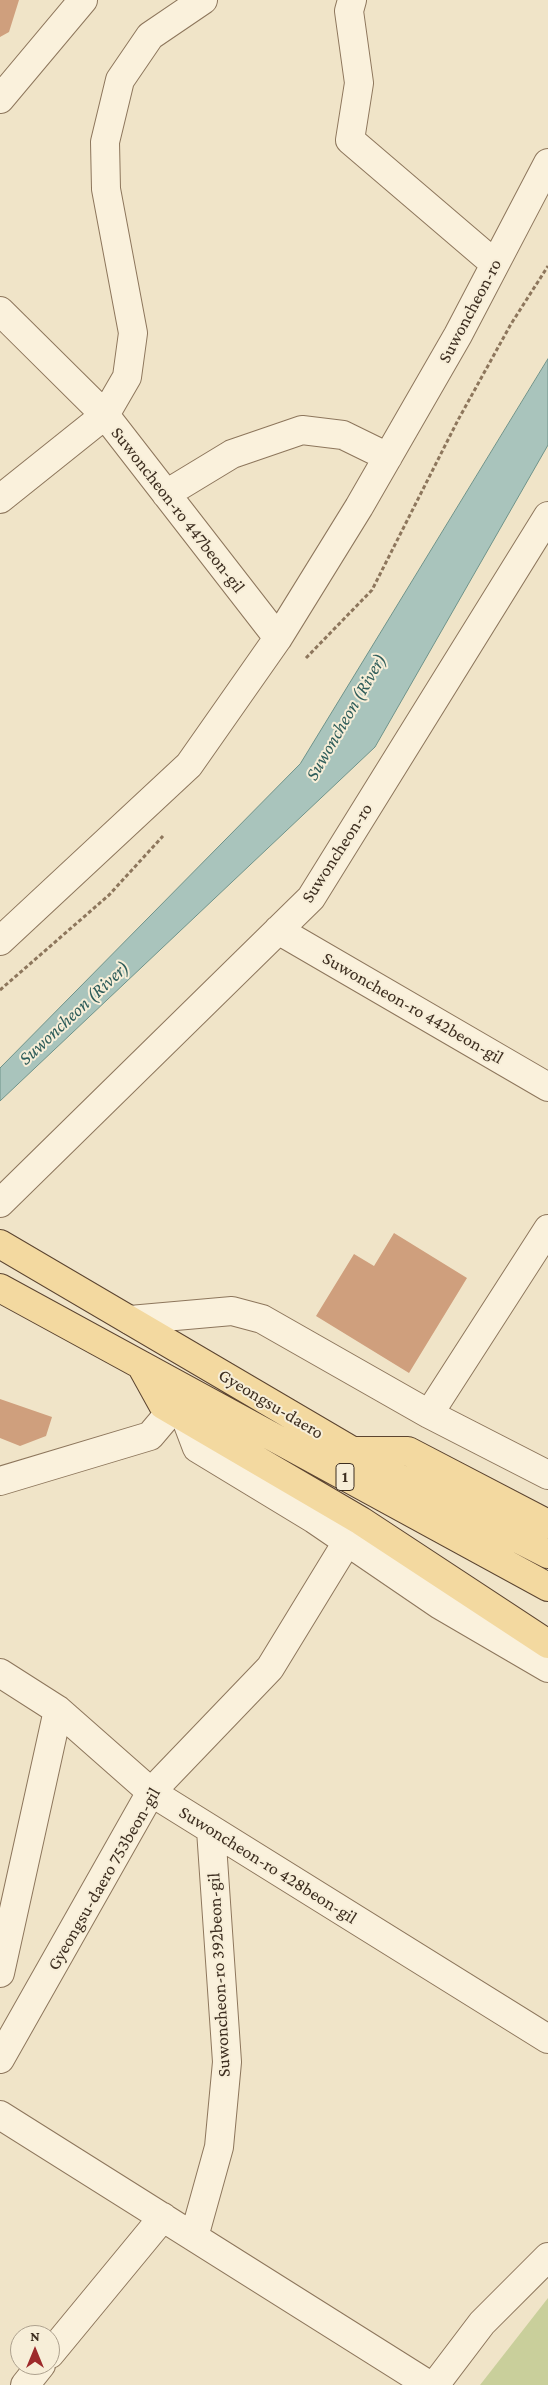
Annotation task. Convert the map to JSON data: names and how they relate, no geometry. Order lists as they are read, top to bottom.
{
  "streets": {
    "main road": ["Gyeongsu-daero", "1"],
    "street": [
      "Suwoncheon-ro",
      "Suwoncheon-ro 447beon-gil",
      "Suwoncheon-ro 442beon-gil",
      "Suwoncheon-ro 428beon-gil",
      "Gyeongsu-daero 753beon-gil",
      "Suwoncheon-ro 392beon-gil"
    ]
  },
  "crossings": [
    ["Suwoncheon-ro", "Suwoncheon-ro 447beon-gil"],
    ["Suwoncheon-ro", "Suwoncheon-ro 442beon-gil"],
    ["Suwoncheon-ro 428beon-gil", "Gyeongsu-daero 753beon-gil"],
    ["Suwoncheon-ro 428beon-gil", "Suwoncheon-ro 392beon-gil"]
  ],
  "water": ["Suwoncheon (River)"],
  "north": "top"
}
